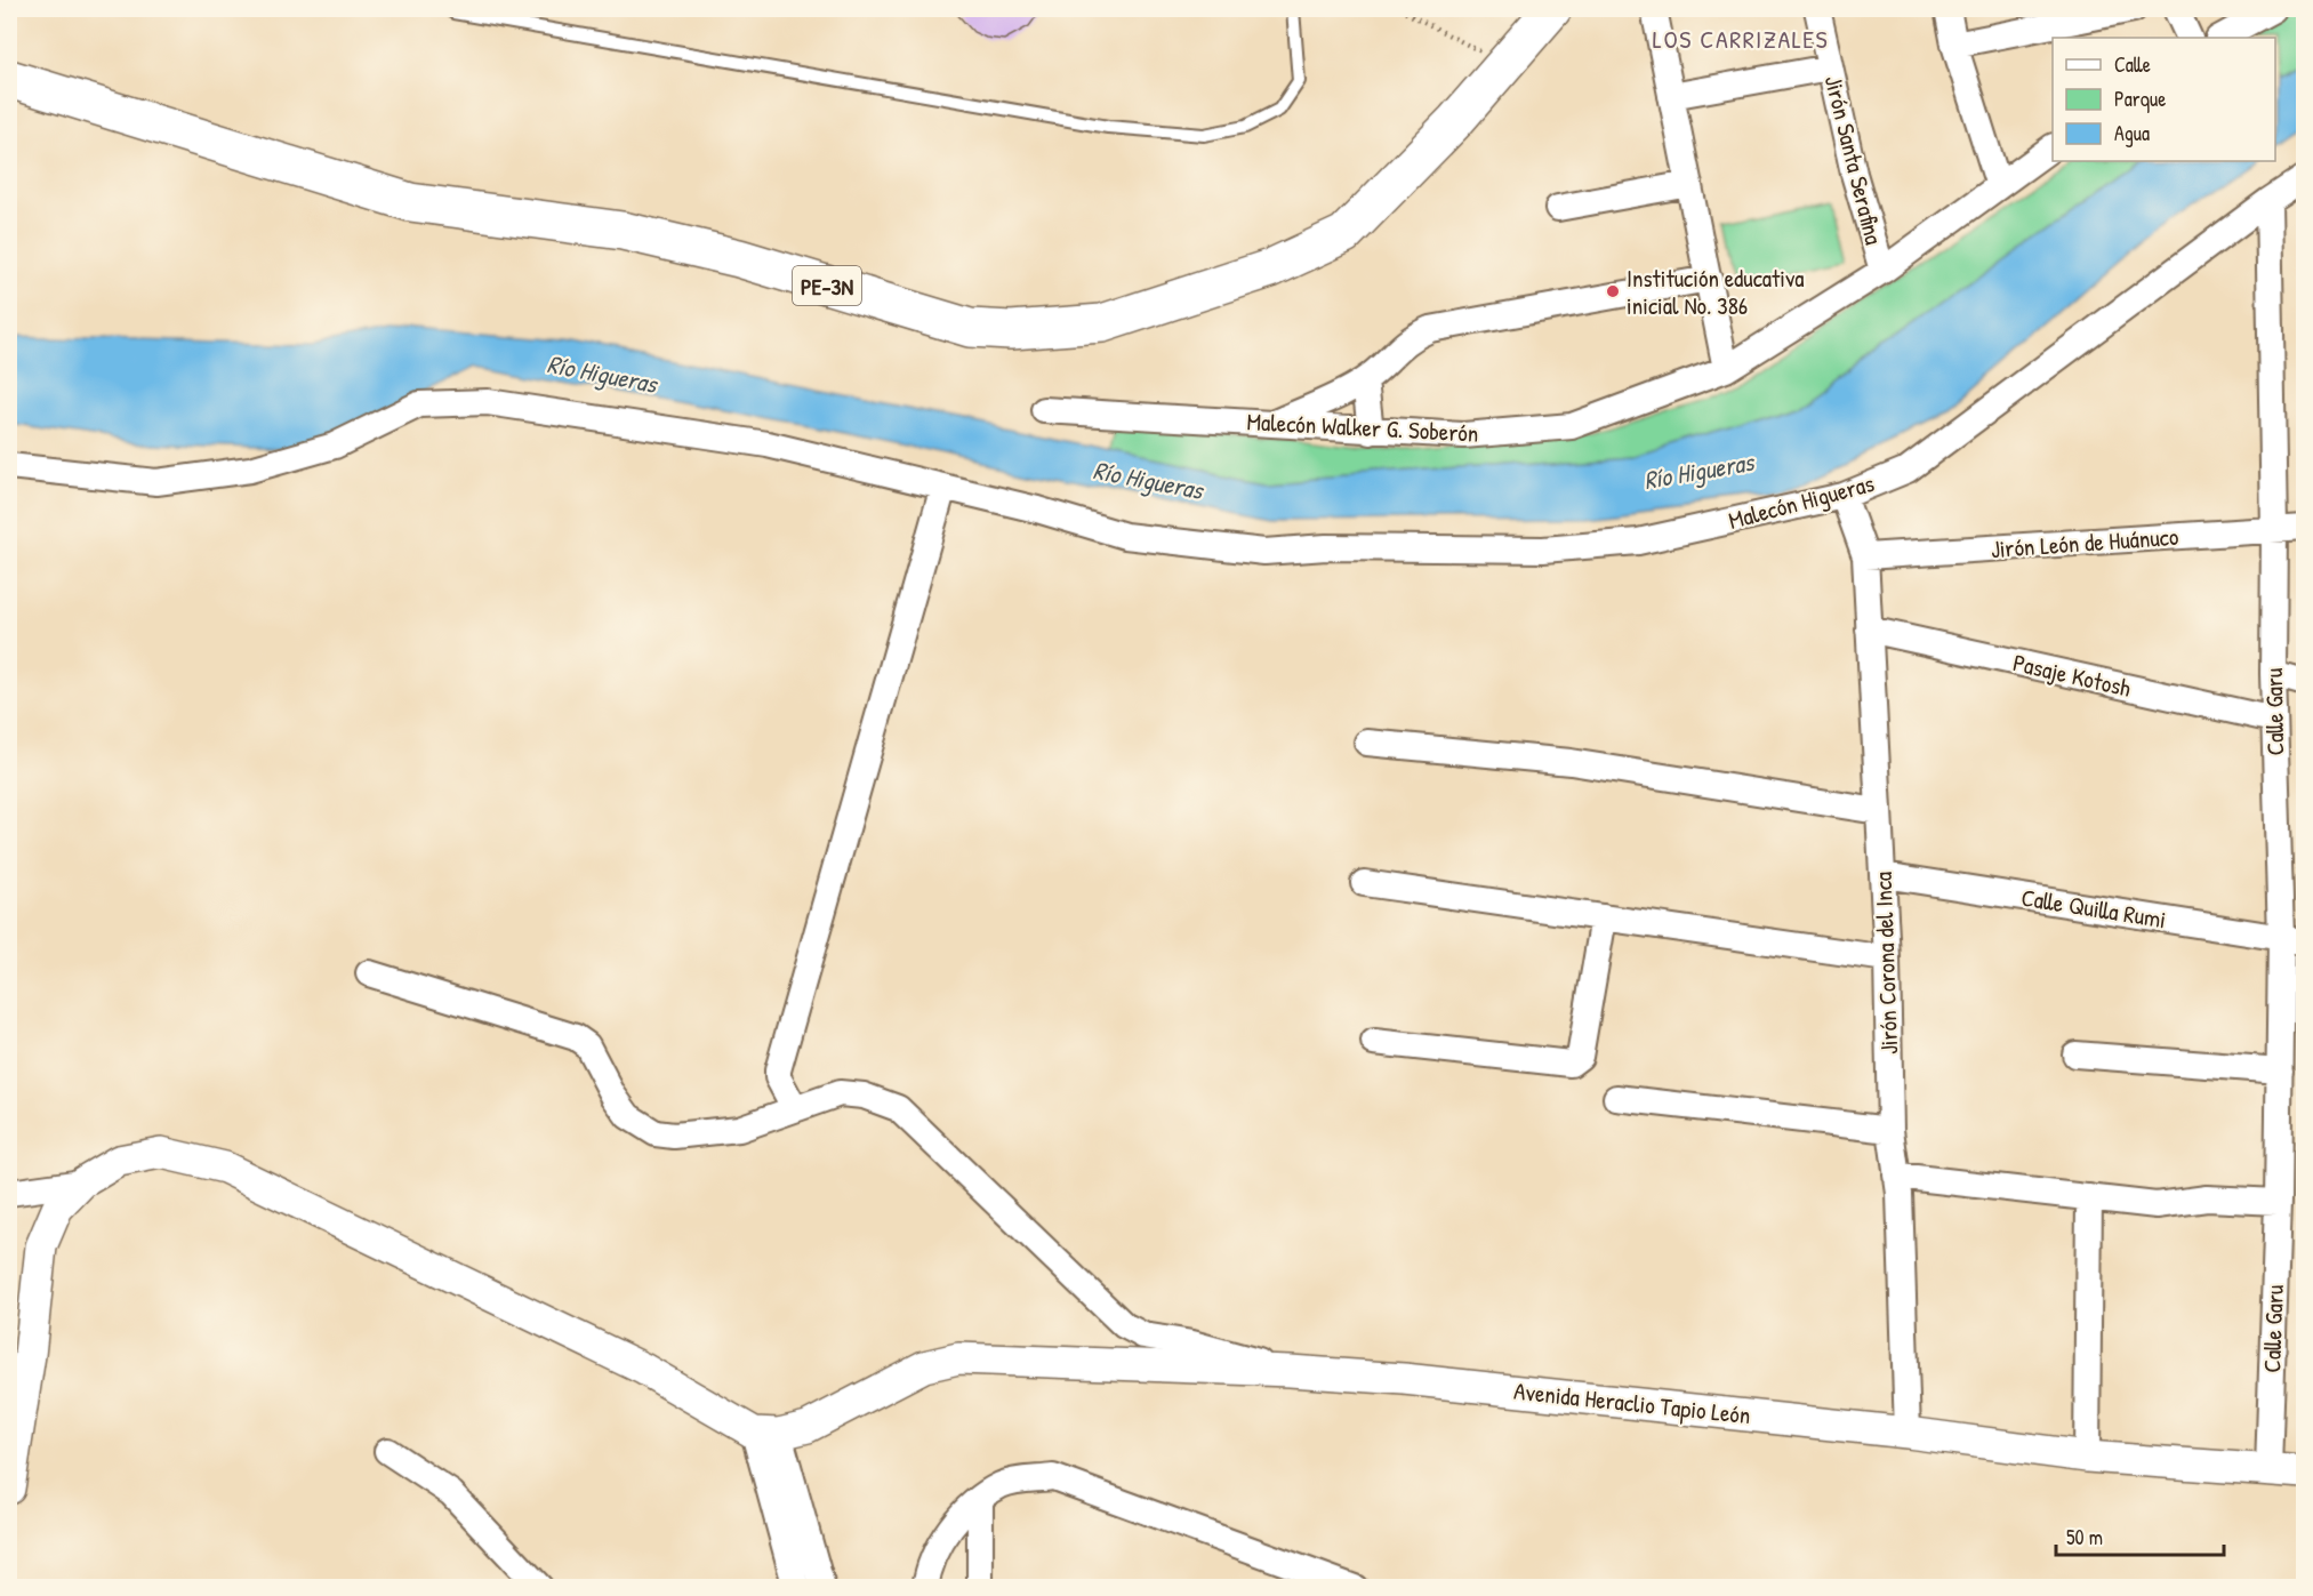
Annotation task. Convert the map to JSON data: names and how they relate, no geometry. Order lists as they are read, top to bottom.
{
  "streets": {
    "highway": ["PE-3N"],
    "street": [
      "Jirón Santa Serafina",
      "Malecón Walker G. Soberón",
      "Malecón Higueras",
      "Jirón León de Huánuco",
      "Pasaje Kotosh",
      "Calle Garu",
      "Calle Quilla Rumi",
      "Jirón Corona del Inca",
      "Avenida Heraclio Tapio León"
    ]
  },
  "crossings": [
    ["Jirón Santa Serafina", "Malecón Walker G. Soberón"],
    ["Malecón Higueras", "Calle Garu"],
    ["Malecón Higueras", "Jirón Corona del Inca"],
    ["Jirón León de Huánuco", "Calle Garu"],
    ["Jirón León de Huánuco", "Jirón Corona del Inca"],
    ["Pasaje Kotosh", "Calle Garu"],
    ["Pasaje Kotosh", "Jirón Corona del Inca"],
    ["Calle Garu", "Calle Quilla Rumi"],
    ["Calle Garu", "Avenida Heraclio Tapio León"],
    ["Calle Quilla Rumi", "Jirón Corona del Inca"],
    ["Jirón Corona del Inca", "Avenida Heraclio Tapio León"]
  ],
  "districts": ["LOS CARRIZALES"],
  "water": ["Río Higueras"],
  "places": ["Institución educativa inicial No. 386"],
  "legend": ["Calle", "Parque", "Agua"],
  "scale_bar": "50 m"
}
